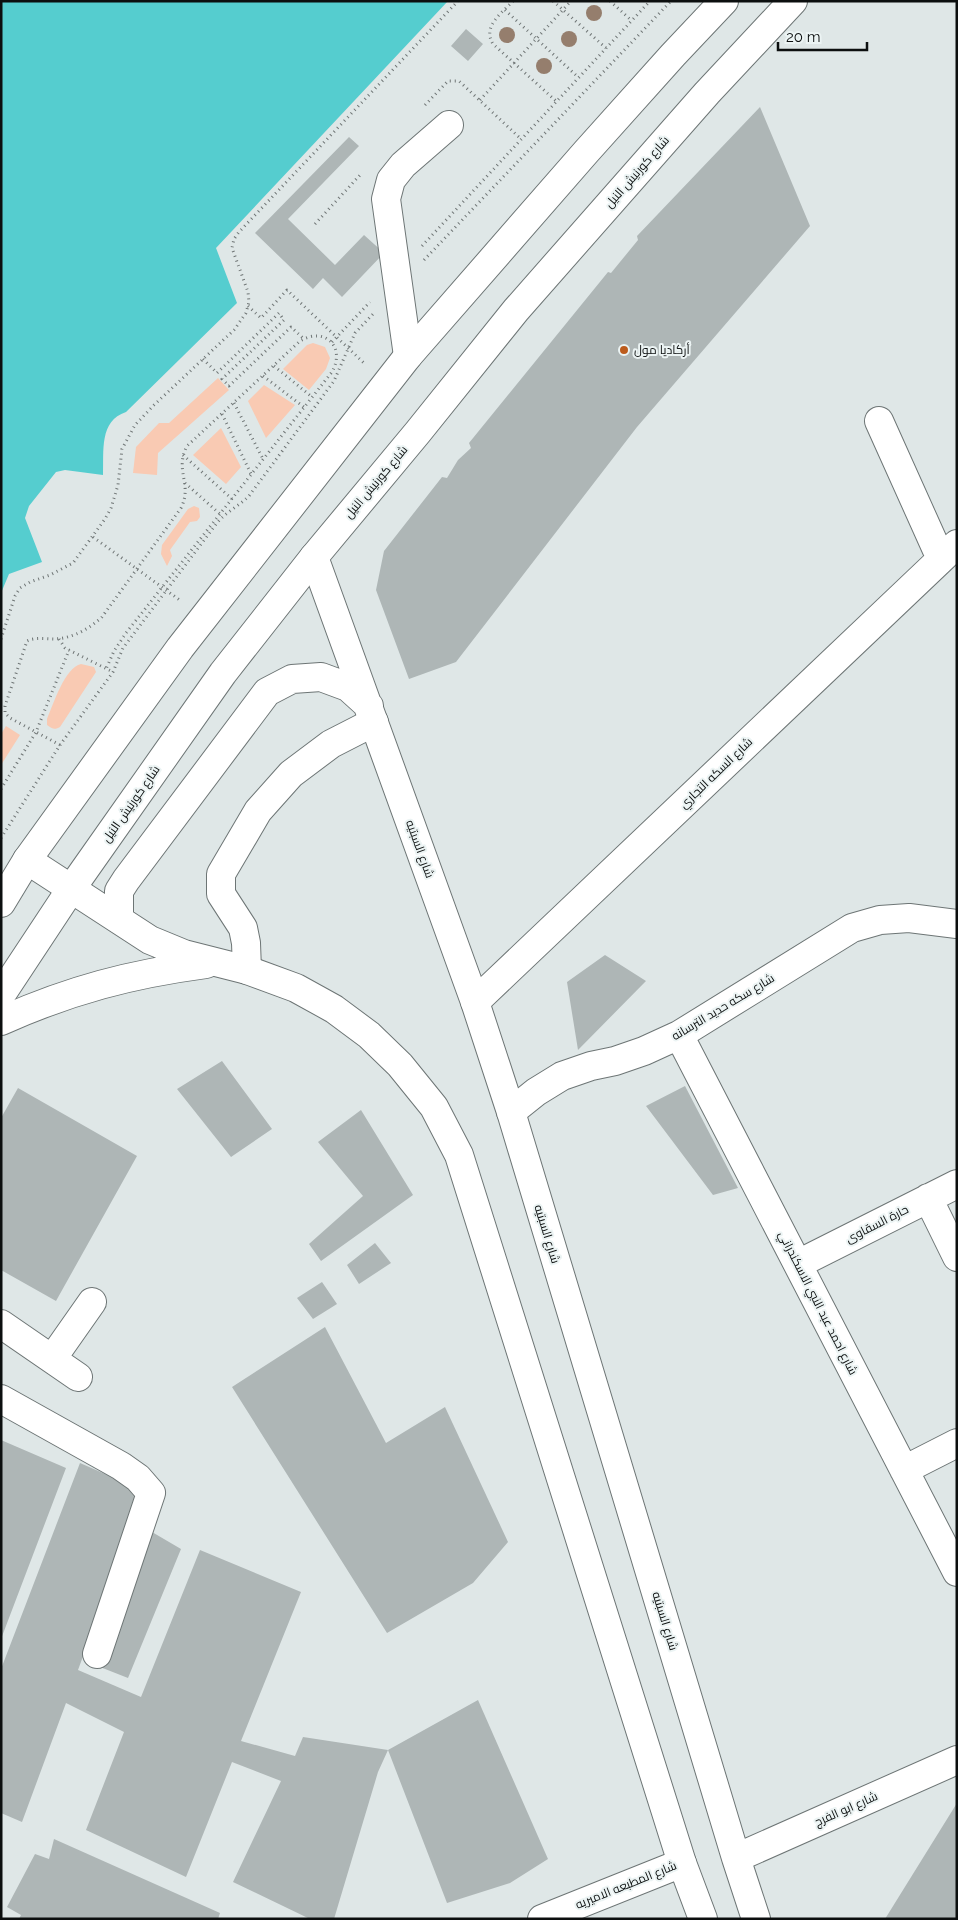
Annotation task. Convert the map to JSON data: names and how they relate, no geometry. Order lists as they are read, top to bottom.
{
  "streets": {
    "main road": [
      "شارع كورنيش النيل",
      "شارع السكه التجاري",
      "شارع السبتيه",
      "شارع سكه حديد الترسانه",
      "حارة السقاوى",
      "شارع احمد عبد النبي الاسكندراني",
      "شارع ابو الفرج",
      "شارع المطبعه الاميريه"
    ]
  },
  "crossings": [
    ["شارع كورنيش النيل", "شارع السبتيه"],
    ["شارع السكه التجاري", "شارع السبتيه"],
    ["شارع السبتيه", "شارع سكه حديد الترسانه"],
    ["شارع السبتيه", "شارع ابو الفرج"],
    ["شارع سكه حديد الترسانه", "شارع احمد عبد النبي الاسكندراني"],
    ["حارة السقاوى", "شارع احمد عبد النبي الاسكندراني"]
  ],
  "places": ["أركاديا مول"],
  "scale_bar": "20 m"
}
